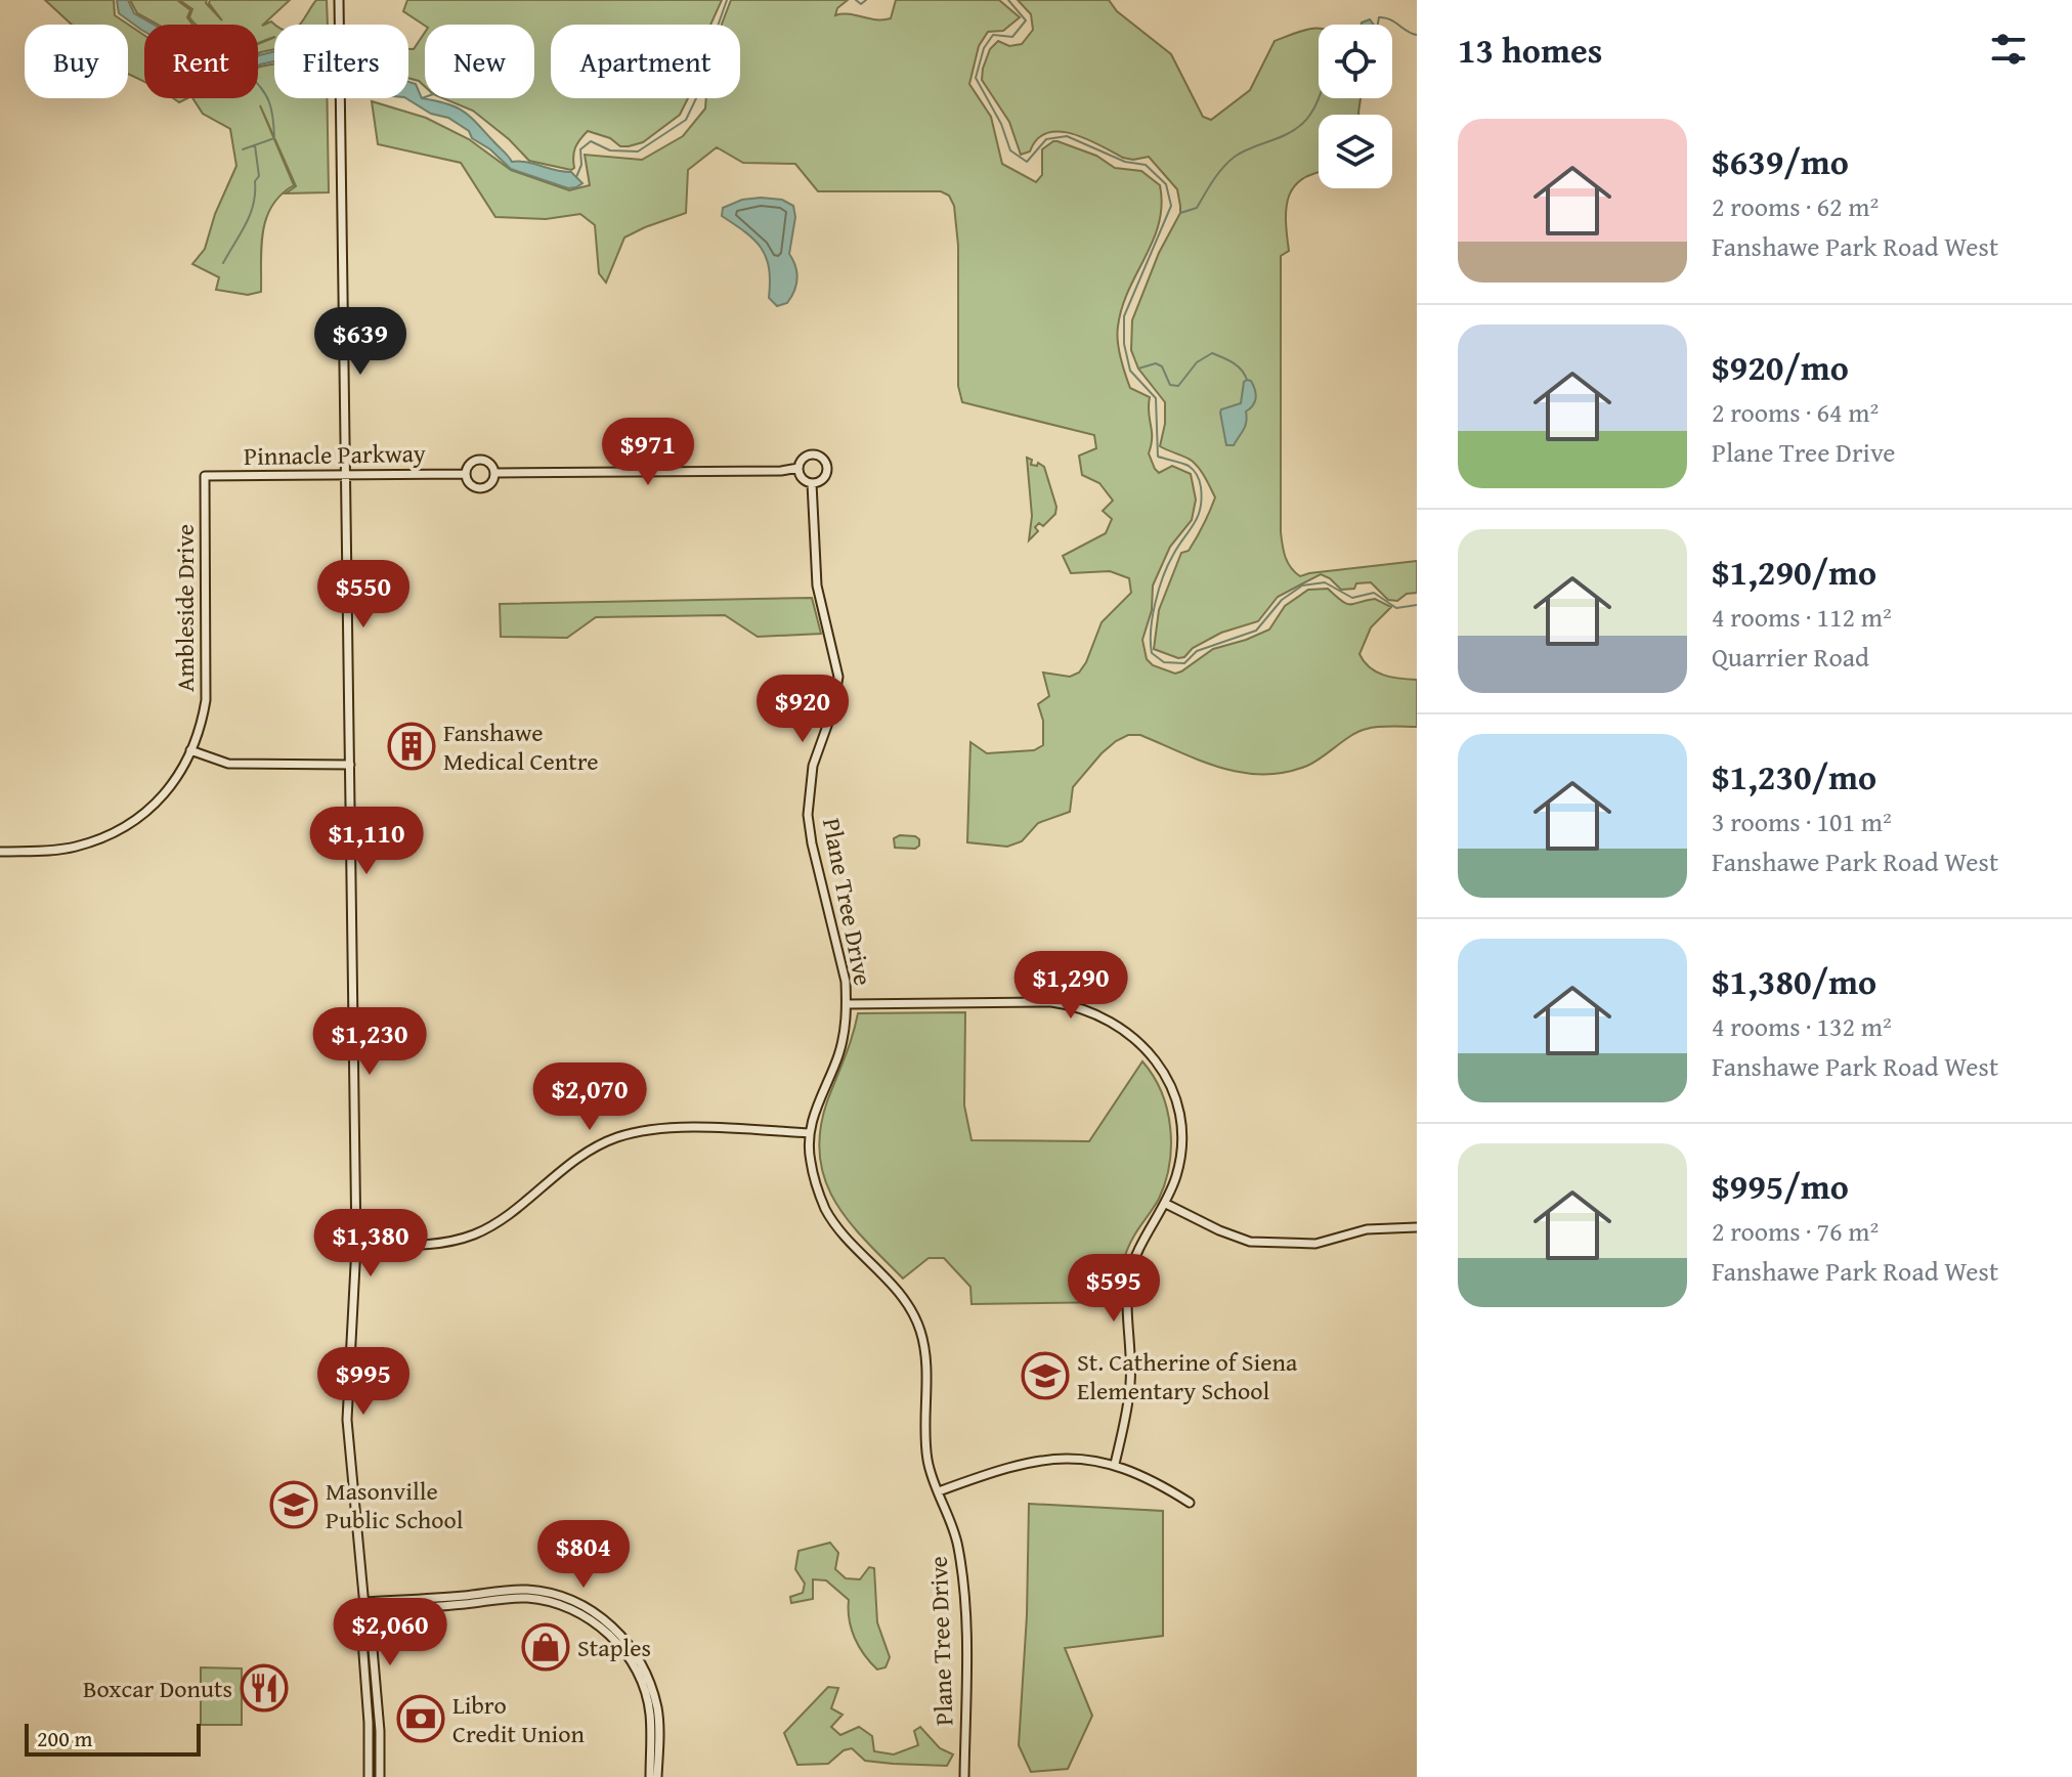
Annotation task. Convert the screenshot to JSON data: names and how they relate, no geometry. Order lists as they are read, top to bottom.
{
  "streets": {
    "street": ["Pinnacle Parkway", "Ambleside Drive", "Plane Tree Drive"]
  },
  "crossings": [
    ["Pinnacle Parkway", "Ambleside Drive"]
  ],
  "places": {
    "building": ["Fanshawe Medical Centre"],
    "school or university": ["St. Catherine of Siena Elementary School", "Masonville Public School"],
    "shop": ["Staples"],
    "restaurant": ["Boxcar Donuts"],
    "bank": ["Libro Credit Union"]
  },
  "scale_bar": "200 m",
  "page": {
    "heading": "13 homes",
    "chip": [
      "Buy",
      "Rent",
      "Filters",
      "New",
      "Apartment"
    ],
    "list": [
      {
        "name": "$639/mo",
        "note": "2 rooms · 62 m² · Fanshawe Park Road West"
      },
      {
        "name": "$920/mo",
        "note": "2 rooms · 64 m² · Plane Tree Drive"
      },
      {
        "name": "$1,290/mo",
        "note": "4 rooms · 112 m² · Quarrier Road"
      },
      {
        "name": "$1,230/mo",
        "note": "3 rooms · 101 m² · Fanshawe Park Road West"
      },
      {
        "name": "$1,380/mo",
        "note": "4 rooms · 132 m² · Fanshawe Park Road West"
      },
      {
        "name": "$995/mo",
        "note": "2 rooms · 76 m² · Fanshawe Park Road West"
      }
    ],
    "price": [
      "$639",
      "$971",
      "$550",
      "$920",
      "$1,110",
      "$1,290",
      "$1,230",
      "$2,070",
      "$1,380",
      "$595",
      "$995",
      "$804",
      "$2,060"
    ],
    "scale": "200 m"
  }
}
